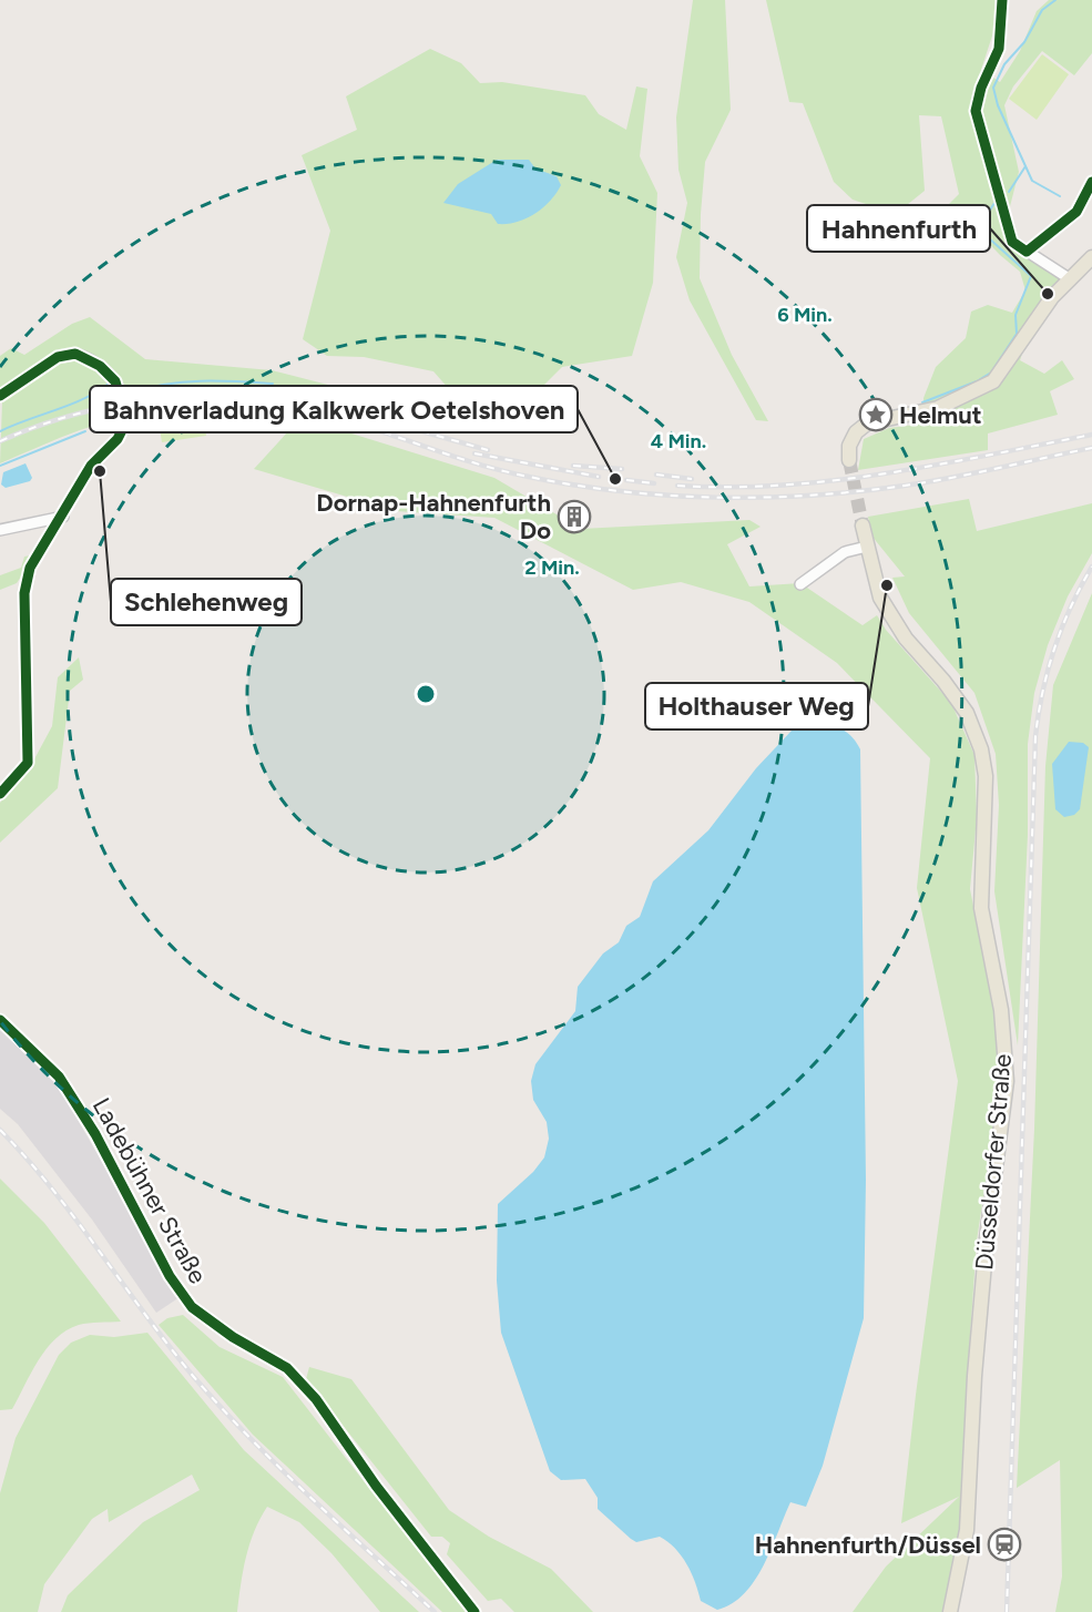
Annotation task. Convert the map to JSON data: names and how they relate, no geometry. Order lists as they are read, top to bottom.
{
  "streets": {
    "main road": ["Düsseldorfer Straße"],
    "street": ["Ladebühner Straße"]
  },
  "places": {
    "other": [
      "Hahnenfurth",
      "Schlehenweg",
      "Bahnverladung Kalkwerk Oetelshoven",
      "Holthauser Weg"
    ],
    "place": ["Helmut"],
    "building": ["Dornap-Hahnenfurth Do"],
    "station": ["Hahnenfurth/Düssel"]
  },
  "rings": ["6 Min.", "4 Min.", "2 Min."]
}
